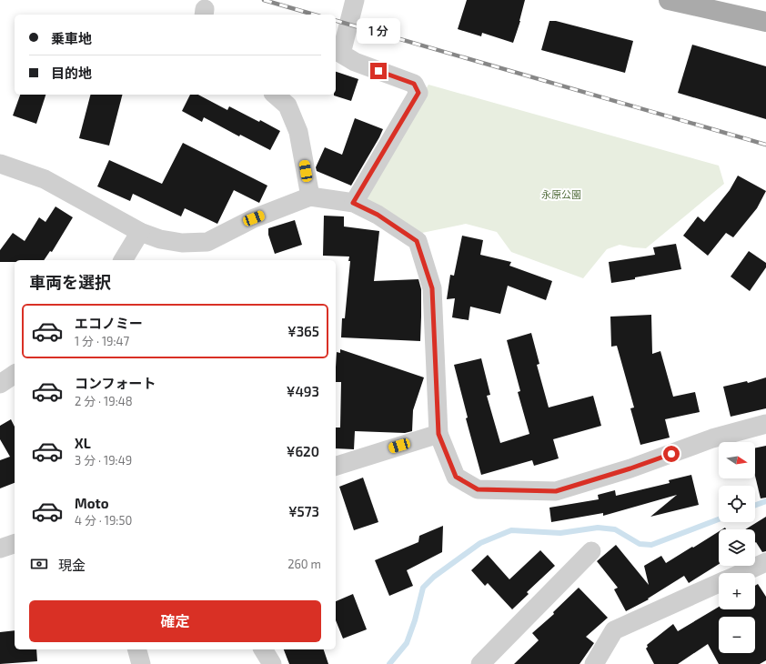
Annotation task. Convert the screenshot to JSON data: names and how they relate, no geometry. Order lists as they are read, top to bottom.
{
  "parks": ["永原公園"],
  "north": "right",
  "page": {
    "banner": ["乗車地", "目的地"],
    "bubble": "1 分",
    "heading": "車両を選択",
    "list": [
      {
        "name": "エコノミー",
        "note": "1 分 · 19:47",
        "value": "¥365"
      },
      {
        "name": "コンフォート",
        "note": "2 分 · 19:48",
        "value": "¥493"
      },
      {
        "name": "XL",
        "note": "3 分 · 19:49",
        "value": "¥620"
      },
      {
        "name": "Moto",
        "note": "4 分 · 19:50",
        "value": "¥573"
      }
    ],
    "map_buttons": ["+", "−"],
    "pay": ["現金", "260 m"],
    "buttons": "確定"
  }
}
